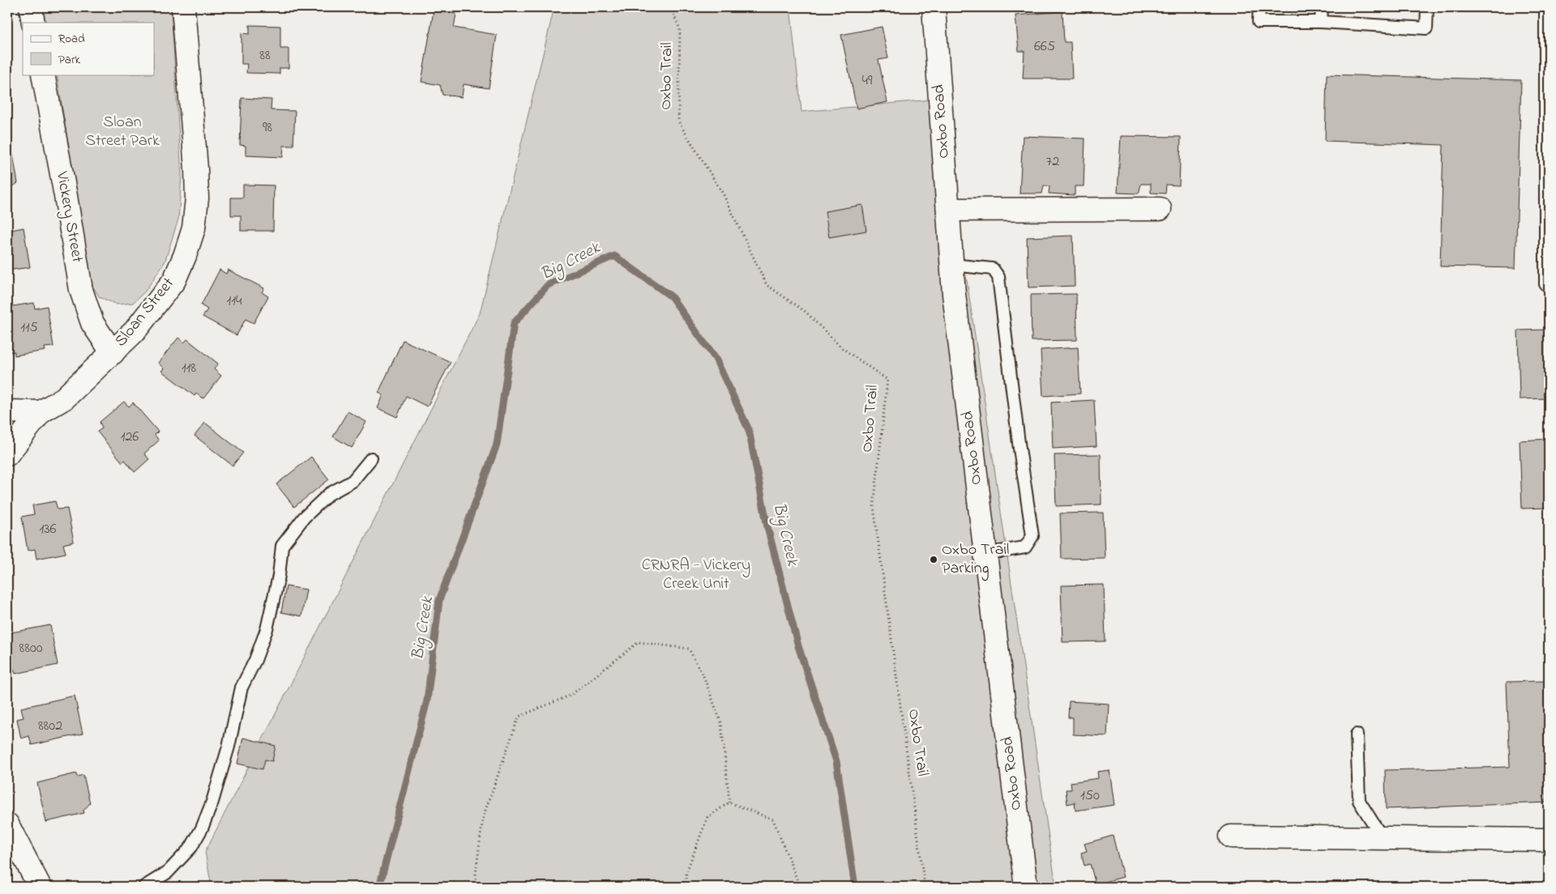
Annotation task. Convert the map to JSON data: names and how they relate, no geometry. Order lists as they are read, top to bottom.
{
  "streets": {
    "street": ["Oxbo Road", "Vickery Street", "Sloan Street"],
    "path": ["Oxbo Trail"]
  },
  "crossings": [
    ["Vickery Street", "Sloan Street"]
  ],
  "water": ["Big Creek"],
  "parks": ["Sloan Street Park", "CRNRA - Vickery Creek Unit"],
  "places": ["Oxbo Trail Parking"],
  "house_numbers": [
    "665",
    "88",
    "49",
    "98",
    "72",
    "114",
    "115",
    "118",
    "126",
    "136",
    "8800",
    "8802",
    "150"
  ],
  "legend": ["Road", "Park"]
}
